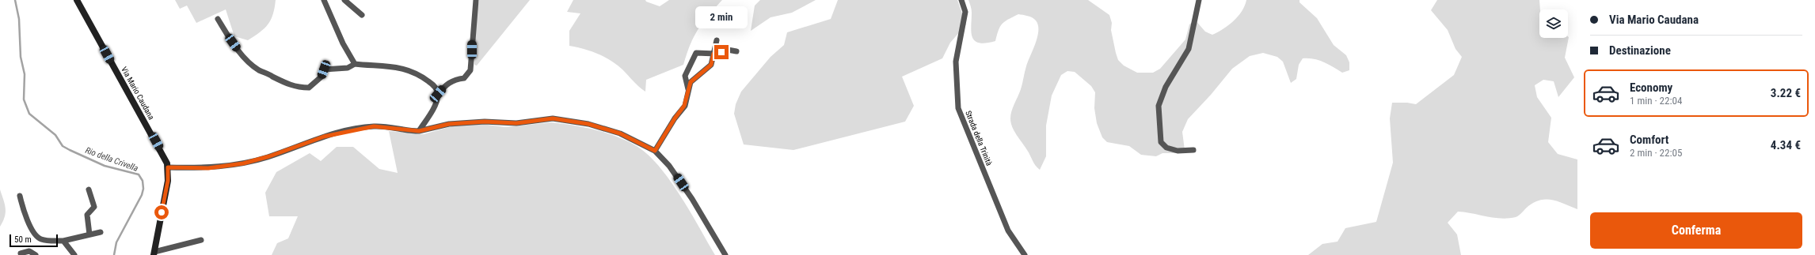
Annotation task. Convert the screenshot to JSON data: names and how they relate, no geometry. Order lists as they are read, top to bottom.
{
  "streets": {
    "main road": ["Via Mario Caudana"],
    "street": ["Strada della Trinità"]
  },
  "water": ["Rio della Crivella"],
  "scale_bar": "50 m",
  "page": {
    "banner": ["Via Mario Caudana", "Destinazione"],
    "bubble": "2 min",
    "list": [
      {
        "name": "Economy",
        "note": "1 min · 22:04",
        "value": "3.22 €"
      },
      {
        "name": "Comfort",
        "note": "2 min · 22:05",
        "value": "4.34 €"
      }
    ],
    "buttons": "Conferma",
    "scale": "50 m"
  }
}
